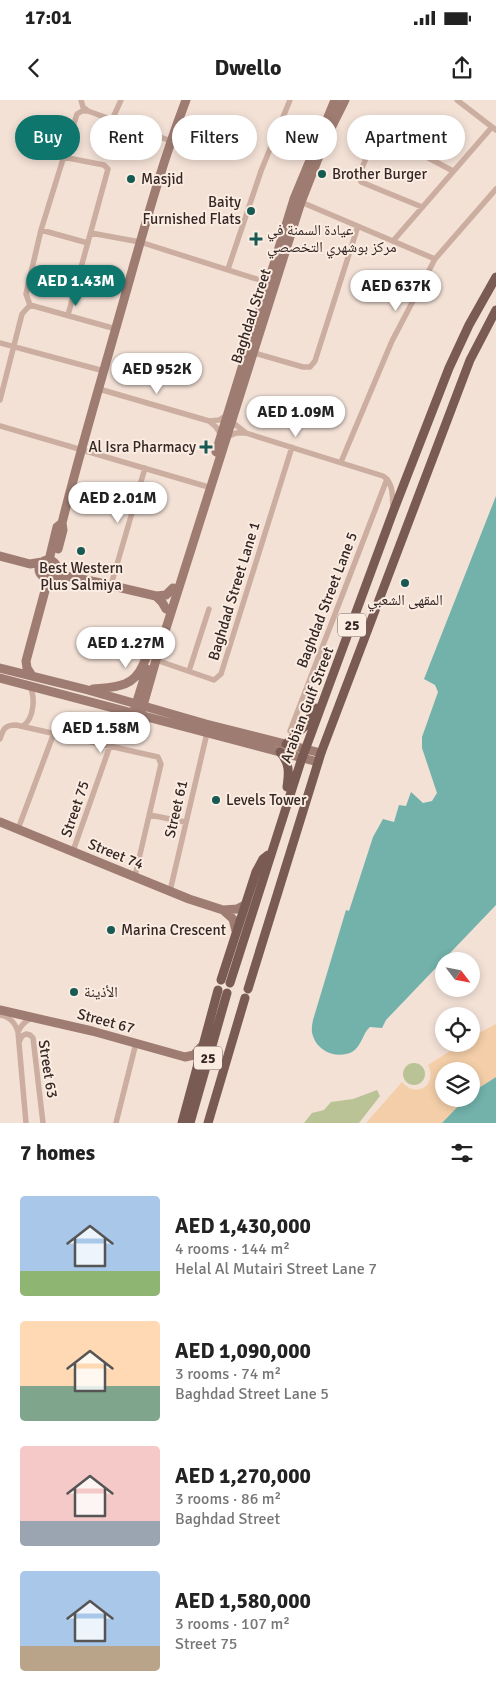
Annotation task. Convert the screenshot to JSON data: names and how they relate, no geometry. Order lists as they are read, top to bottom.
{
  "streets": {
    "main road": [
      "Baghdad Street",
      "25",
      "Arabian Gulf Street",
      "Street 74",
      "Street 67"
    ],
    "street": [
      "Baghdad Street Lane 1",
      "Baghdad Street Lane 5",
      "Street 75",
      "Street 61",
      "Street 63"
    ]
  },
  "crossings": [
    ["Baghdad Street", "Baghdad Street Lane 1"],
    ["Street 75", "Street 74"],
    ["Street 61", "Street 74"],
    ["Street 67", "Street 63"]
  ],
  "places": {
    "other": [
      "Brother Burger",
      "Masjid",
      "Baity Furnished Flats",
      "Best Western Plus Salmiya",
      "المقهى الشعبي",
      "Levels Tower",
      "Marina Crescent",
      "الأذينة"
    ],
    "health": ["عيادة السمنة في مركز بوشهري التخصصي", "Al Isra Pharmacy"]
  },
  "north": "bottom right",
  "page": {
    "status": "17:01",
    "header": "Dwello",
    "chip": [
      "Buy",
      "Rent",
      "Filters",
      "New",
      "Apartment"
    ],
    "price": [
      "AED 1.43M",
      "AED 637K",
      "AED 952K",
      "AED 1.09M",
      "AED 2.01M",
      "AED 1.27M",
      "AED 1.58M"
    ],
    "heading": "7 homes",
    "list": [
      {
        "name": "AED 1,430,000",
        "note": "4 rooms · 144 m² · Helal Al Mutairi Street Lane 7"
      },
      {
        "name": "AED 1,090,000",
        "note": "3 rooms · 74 m² · Baghdad Street Lane 5"
      },
      {
        "name": "AED 1,270,000",
        "note": "3 rooms · 86 m² · Baghdad Street"
      },
      {
        "name": "AED 1,580,000",
        "note": "3 rooms · 107 m² · Street 75"
      }
    ]
  }
}
